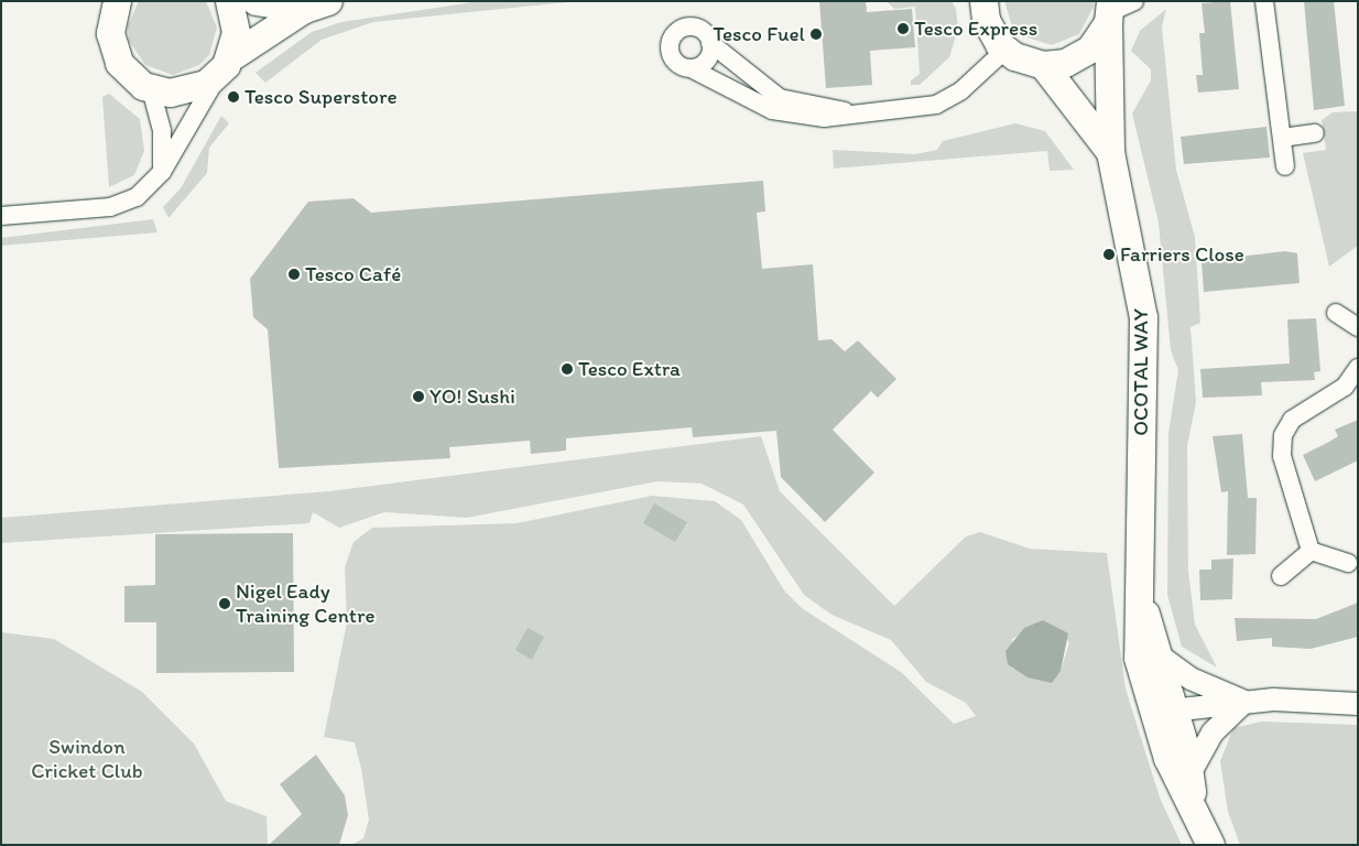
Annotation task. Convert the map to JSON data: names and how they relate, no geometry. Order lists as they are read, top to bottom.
{
  "streets": {
    "main road": ["OCOTAL WAY"]
  },
  "parks": ["Swindon Cricket Club"],
  "places": [
    "Tesco Express",
    "Tesco Fuel",
    "Tesco Superstore",
    "Farriers Close",
    "Tesco Café",
    "Tesco Extra",
    "YO! Sushi",
    "Nigel Eady Training Centre"
  ]
}
